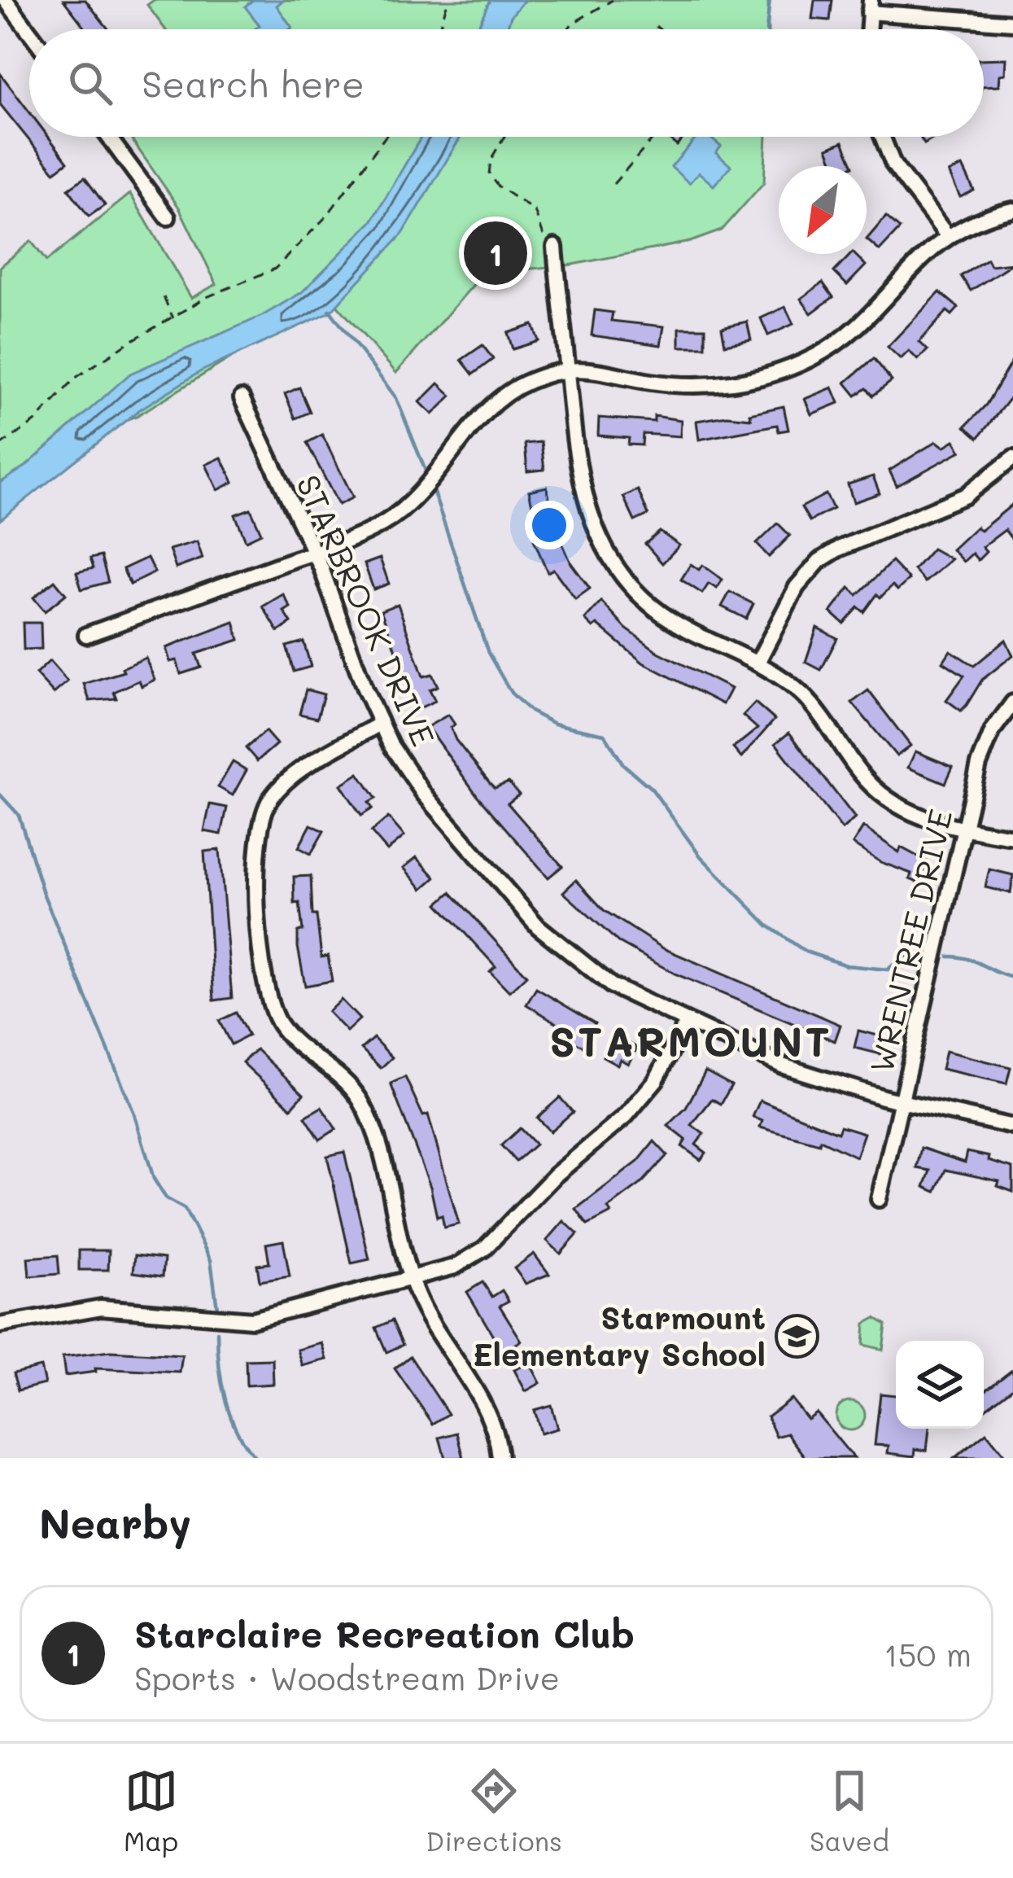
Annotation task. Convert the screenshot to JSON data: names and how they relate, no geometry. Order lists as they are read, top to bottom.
{
  "streets": {
    "street": ["STARBROOK DRIVE", "WRENTREE DRIVE"]
  },
  "crossings": [
    ["STARBROOK DRIVE", "WRENTREE DRIVE"]
  ],
  "districts": ["STARMOUNT"],
  "places": {
    "school or university": ["Starmount Elementary School"]
  },
  "north": "bottom left",
  "page": {
    "search": "Search here",
    "pins": "1",
    "heading": "Nearby",
    "list": [
      {
        "mark": "1",
        "name": "Starclaire Recreation Club",
        "note": "Sports · Woodstream Drive",
        "value": "150 m"
      }
    ],
    "nav": ["Map", "Directions", "Saved"]
  }
}
